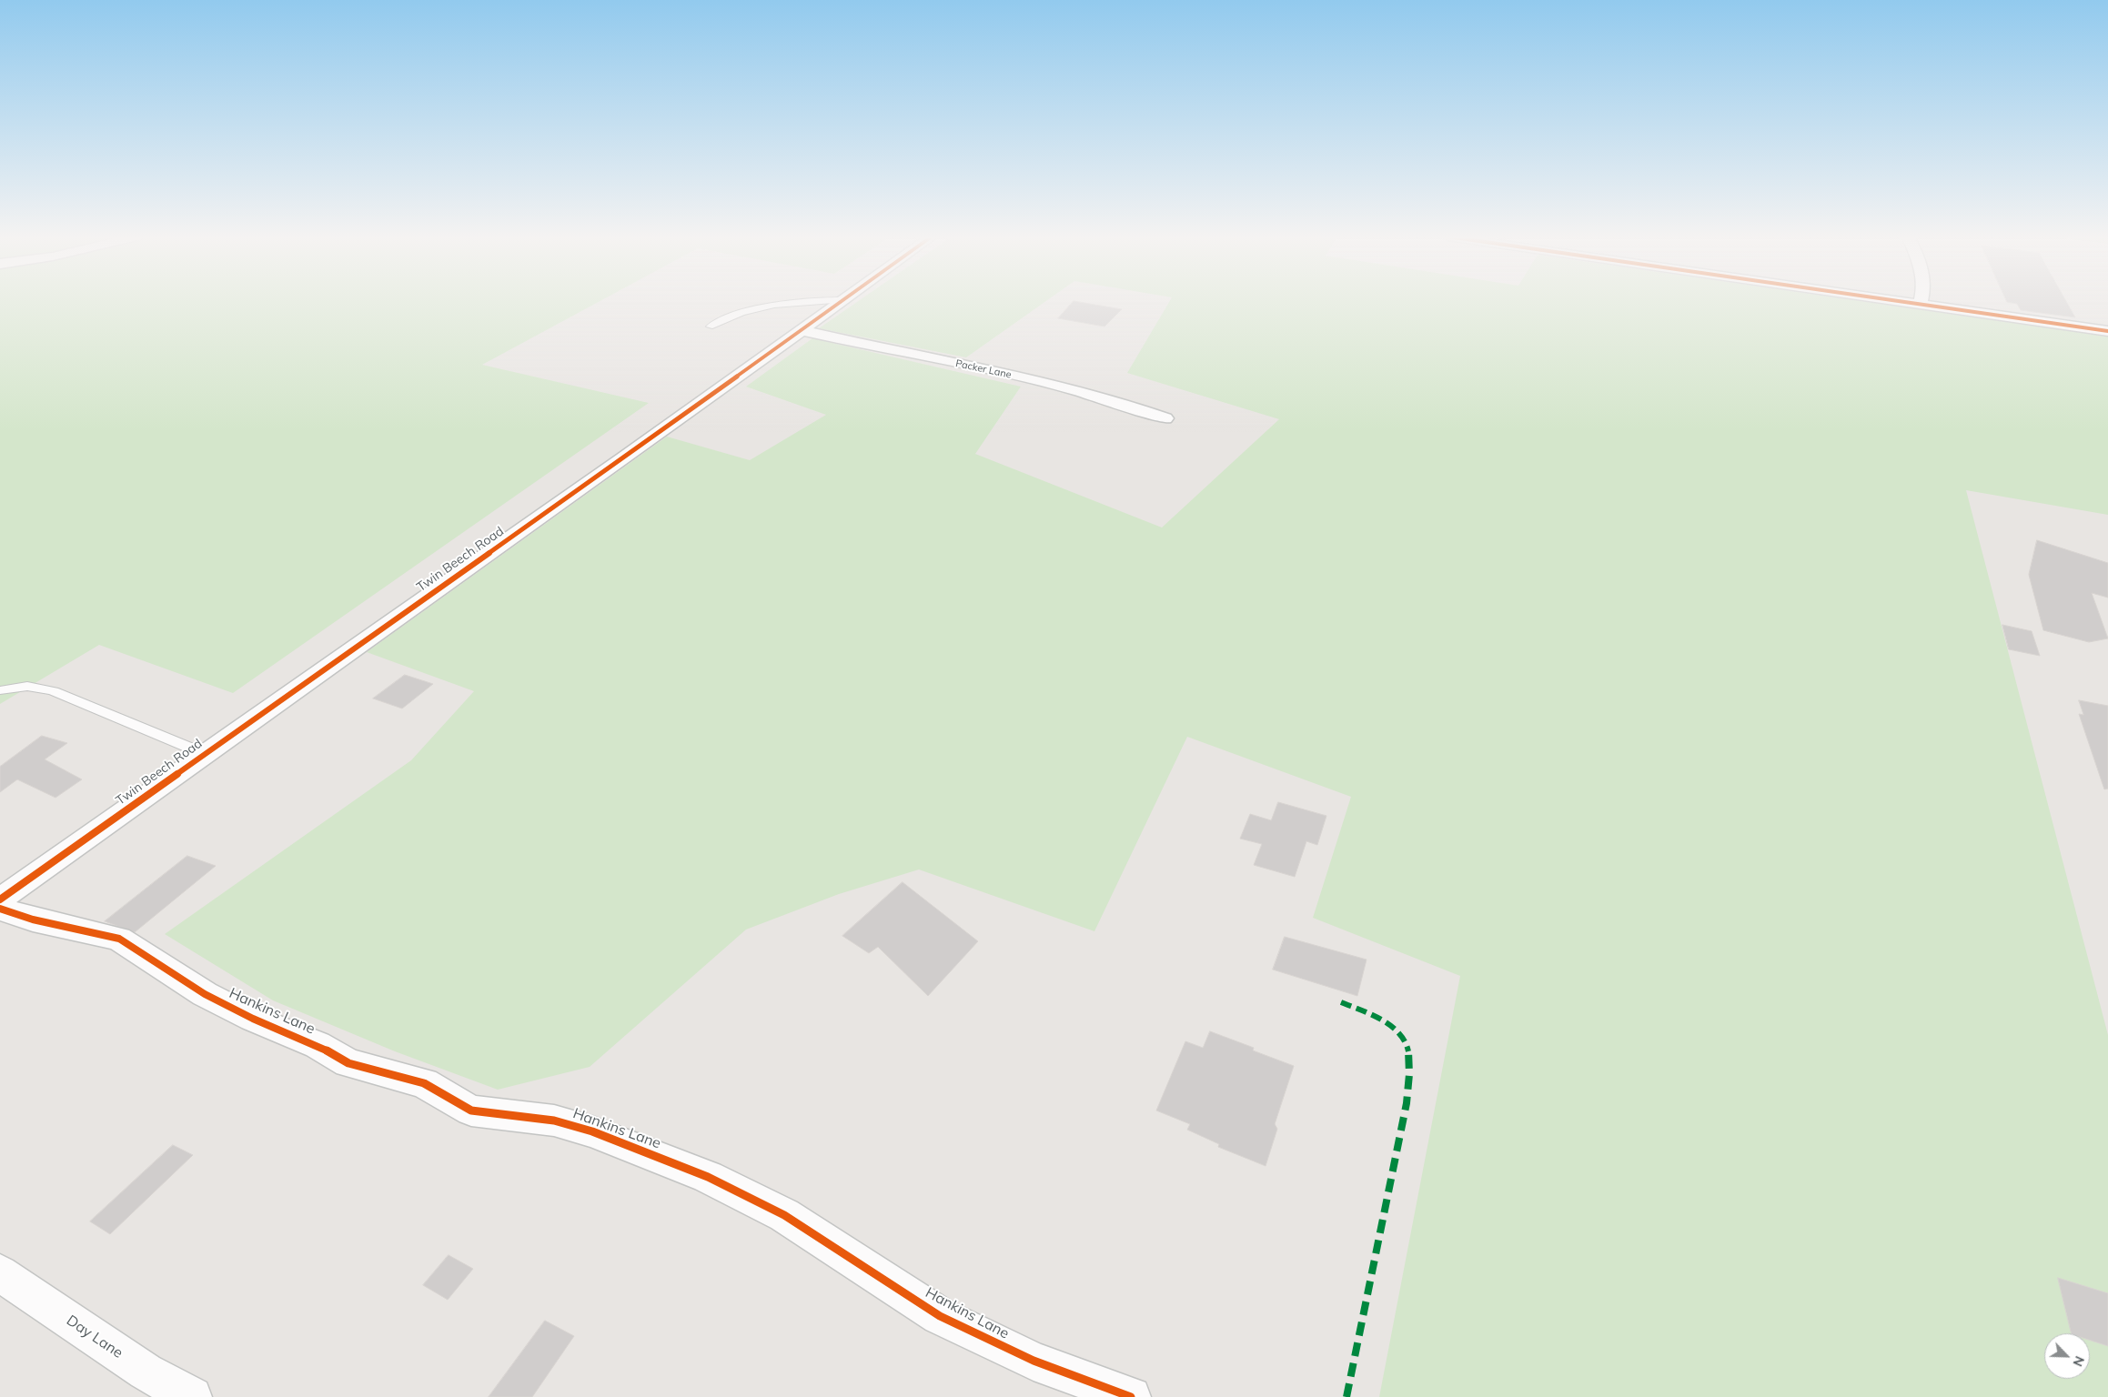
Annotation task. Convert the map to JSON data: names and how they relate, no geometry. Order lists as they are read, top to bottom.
{
  "streets": {
    "street": [
      "Packer Lane",
      "Twin Beech Road",
      "Hankins Lane",
      "Day Lane"
    ]
  },
  "crossings": [
    ["Packer Lane", "Twin Beech Road"]
  ],
  "north": "bottom right"
}
